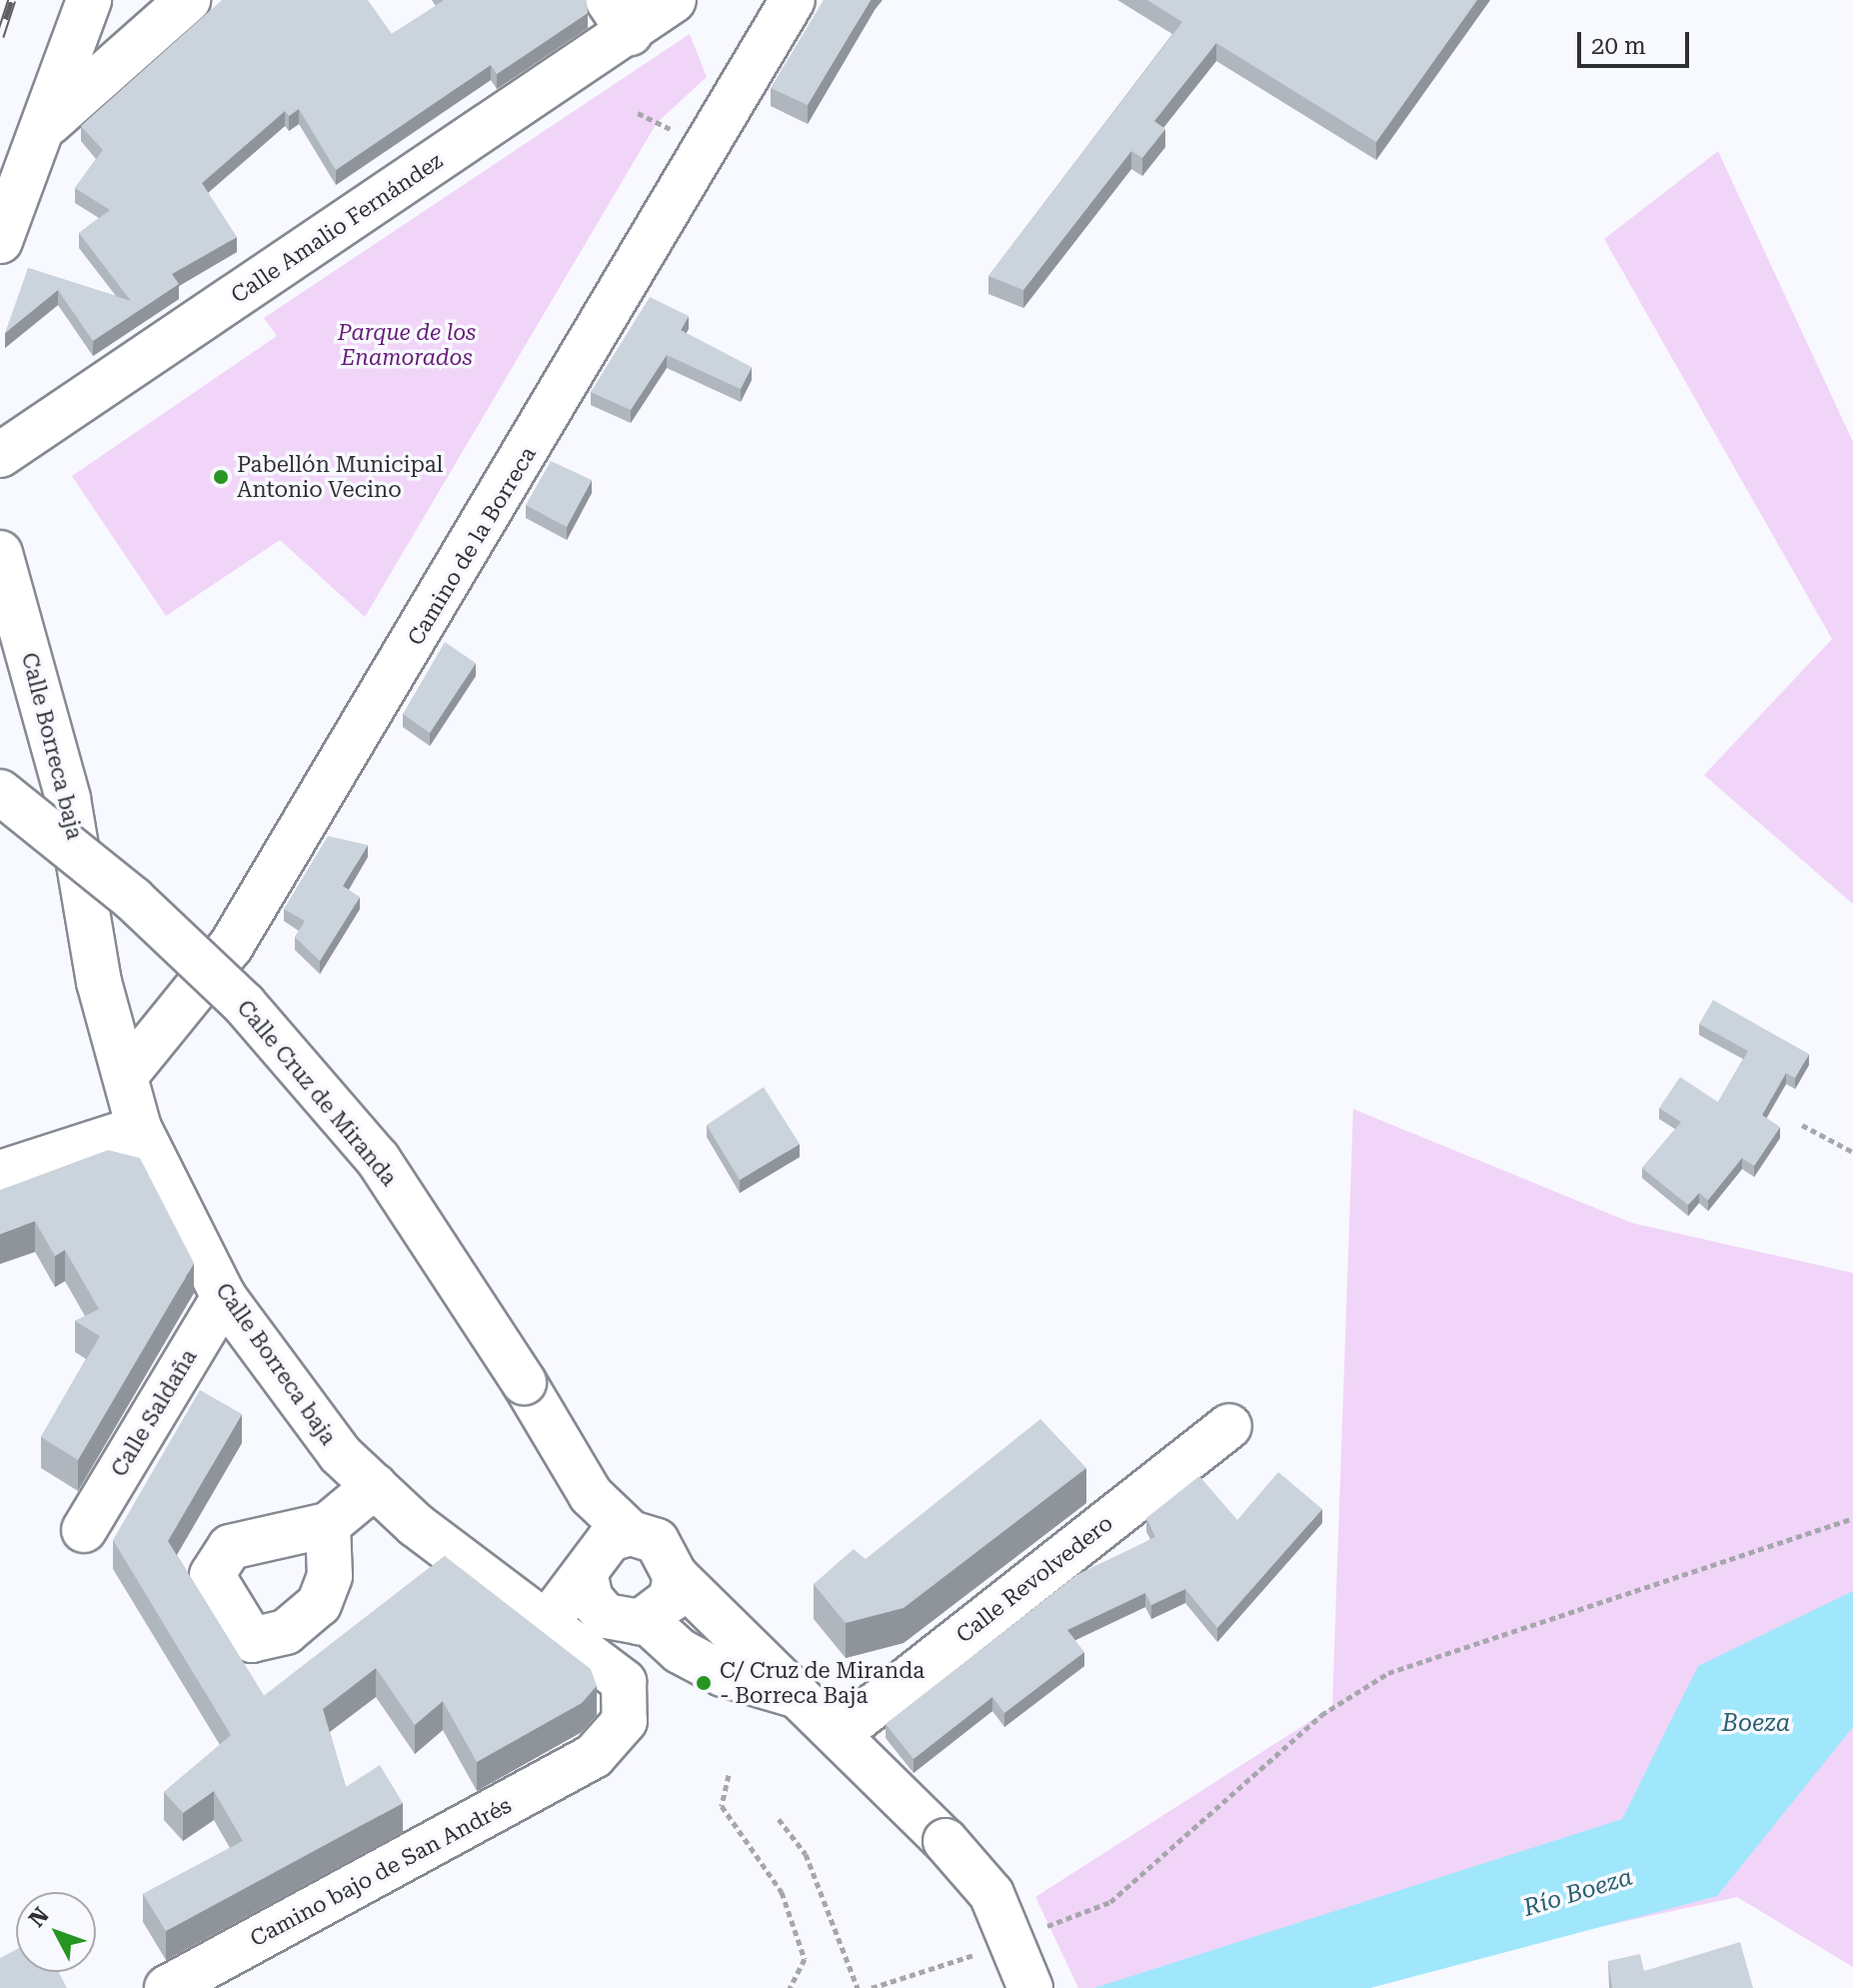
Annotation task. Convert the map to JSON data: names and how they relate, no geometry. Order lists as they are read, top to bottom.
{
  "streets": {
    "street": [
      "Calle Amalio Fernández",
      "Camino de la Borreca",
      "Calle Borreca baja",
      "Calle Cruz de Miranda",
      "Calle Saldaña",
      "Calle Revolvedero",
      "Camino bajo de San Andrés"
    ]
  },
  "crossings": [
    ["Camino de la Borreca", "Calle Borreca baja"],
    ["Calle Borreca baja", "Calle Saldaña"],
    ["Calle Borreca baja", "Camino bajo de San Andrés"]
  ],
  "water": ["Boeza", "Río Boeza"],
  "parks": ["Parque de los Enamorados"],
  "places": ["Pabellón Municipal Antonio Vecino", "C/ Cruz de Miranda - Borreca Baja"],
  "scale_bar": "20 m",
  "north": "top left"
}
